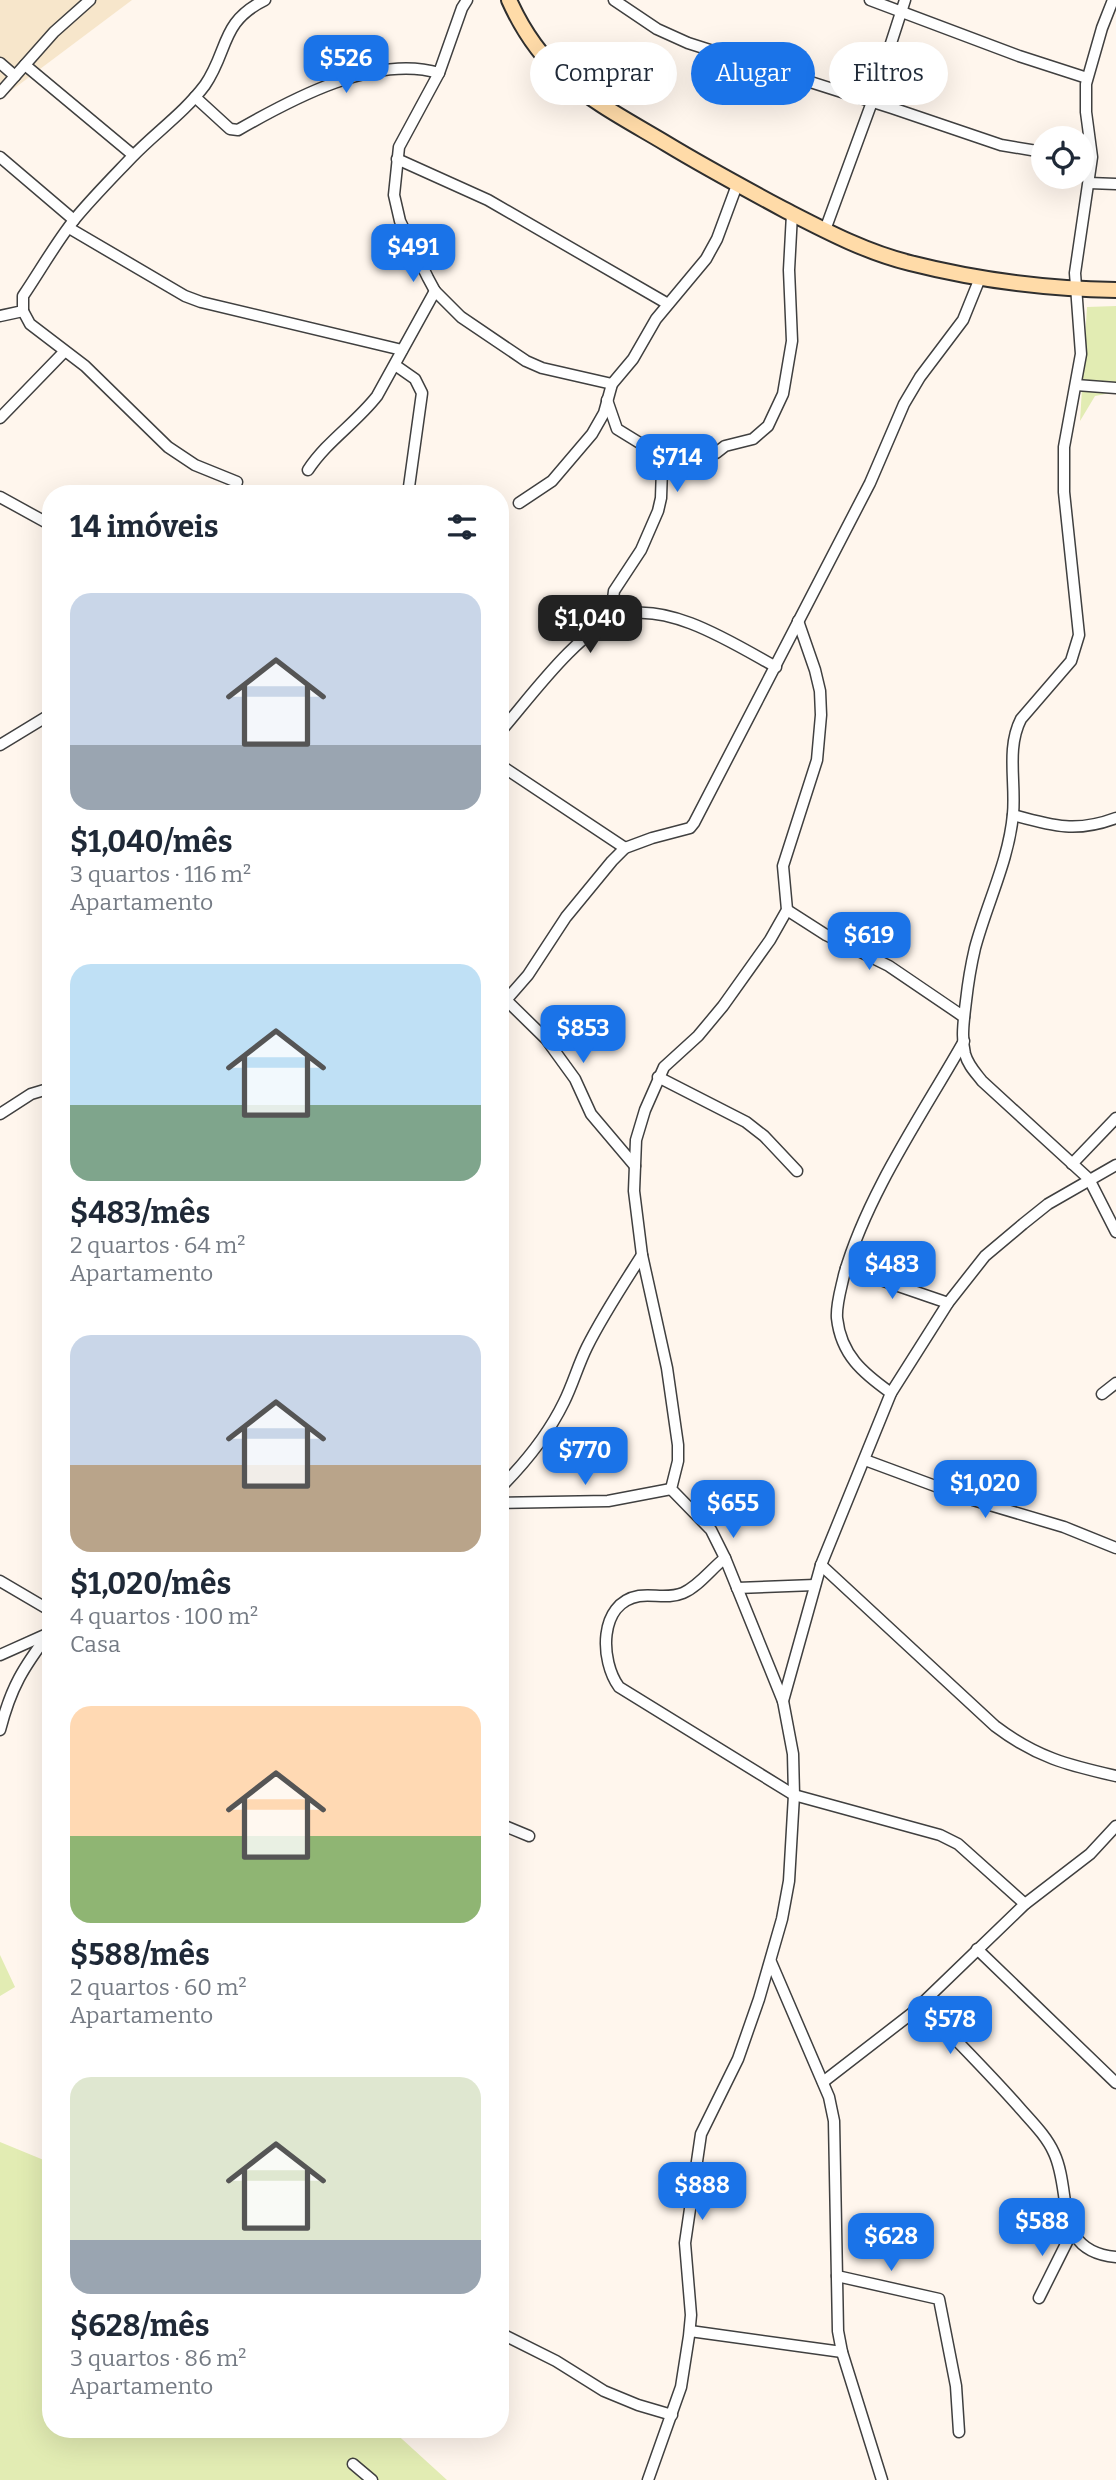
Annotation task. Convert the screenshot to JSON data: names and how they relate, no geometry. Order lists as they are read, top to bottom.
{
  "page": {
    "price": [
      "$526",
      "$491",
      "$714",
      "$1,040",
      "$619",
      "$853",
      "$483",
      "$770",
      "$1,020",
      "$655",
      "$578",
      "$888",
      "$588",
      "$628"
    ],
    "chip": ["Comprar", "Alugar", "Filtros"],
    "heading": "14 imóveis",
    "list": [
      {
        "name": "$1,040/mês",
        "note": "3 quartos · 116 m² · Apartamento"
      },
      {
        "name": "$483/mês",
        "note": "2 quartos · 64 m² · Apartamento"
      },
      {
        "name": "$1,020/mês",
        "note": "4 quartos · 100 m² · Casa"
      },
      {
        "name": "$588/mês",
        "note": "2 quartos · 60 m² · Apartamento"
      },
      {
        "name": "$628/mês",
        "note": "3 quartos · 86 m² · Apartamento"
      }
    ]
  }
}
